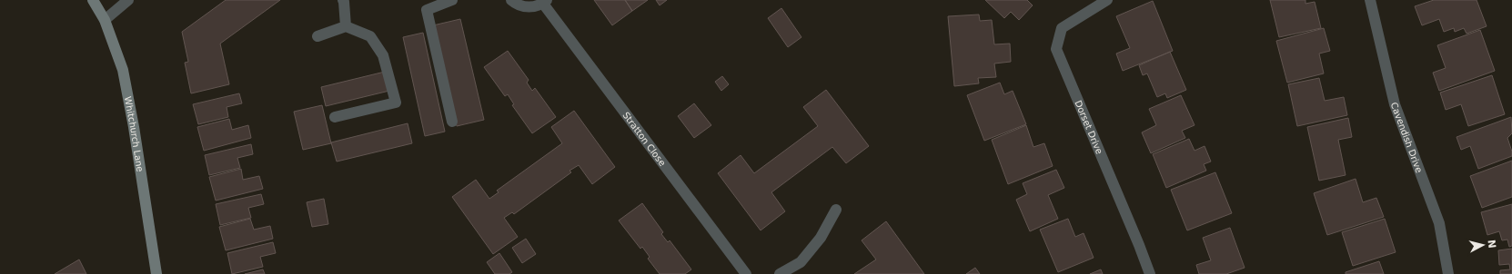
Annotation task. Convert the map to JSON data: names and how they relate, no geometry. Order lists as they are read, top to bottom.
{
  "streets": {
    "main road": ["Whitchurch Lane"],
    "street": ["Dorset Drive", "Cavendish Drive", "Stratton Close"]
  },
  "north": "right"
}
